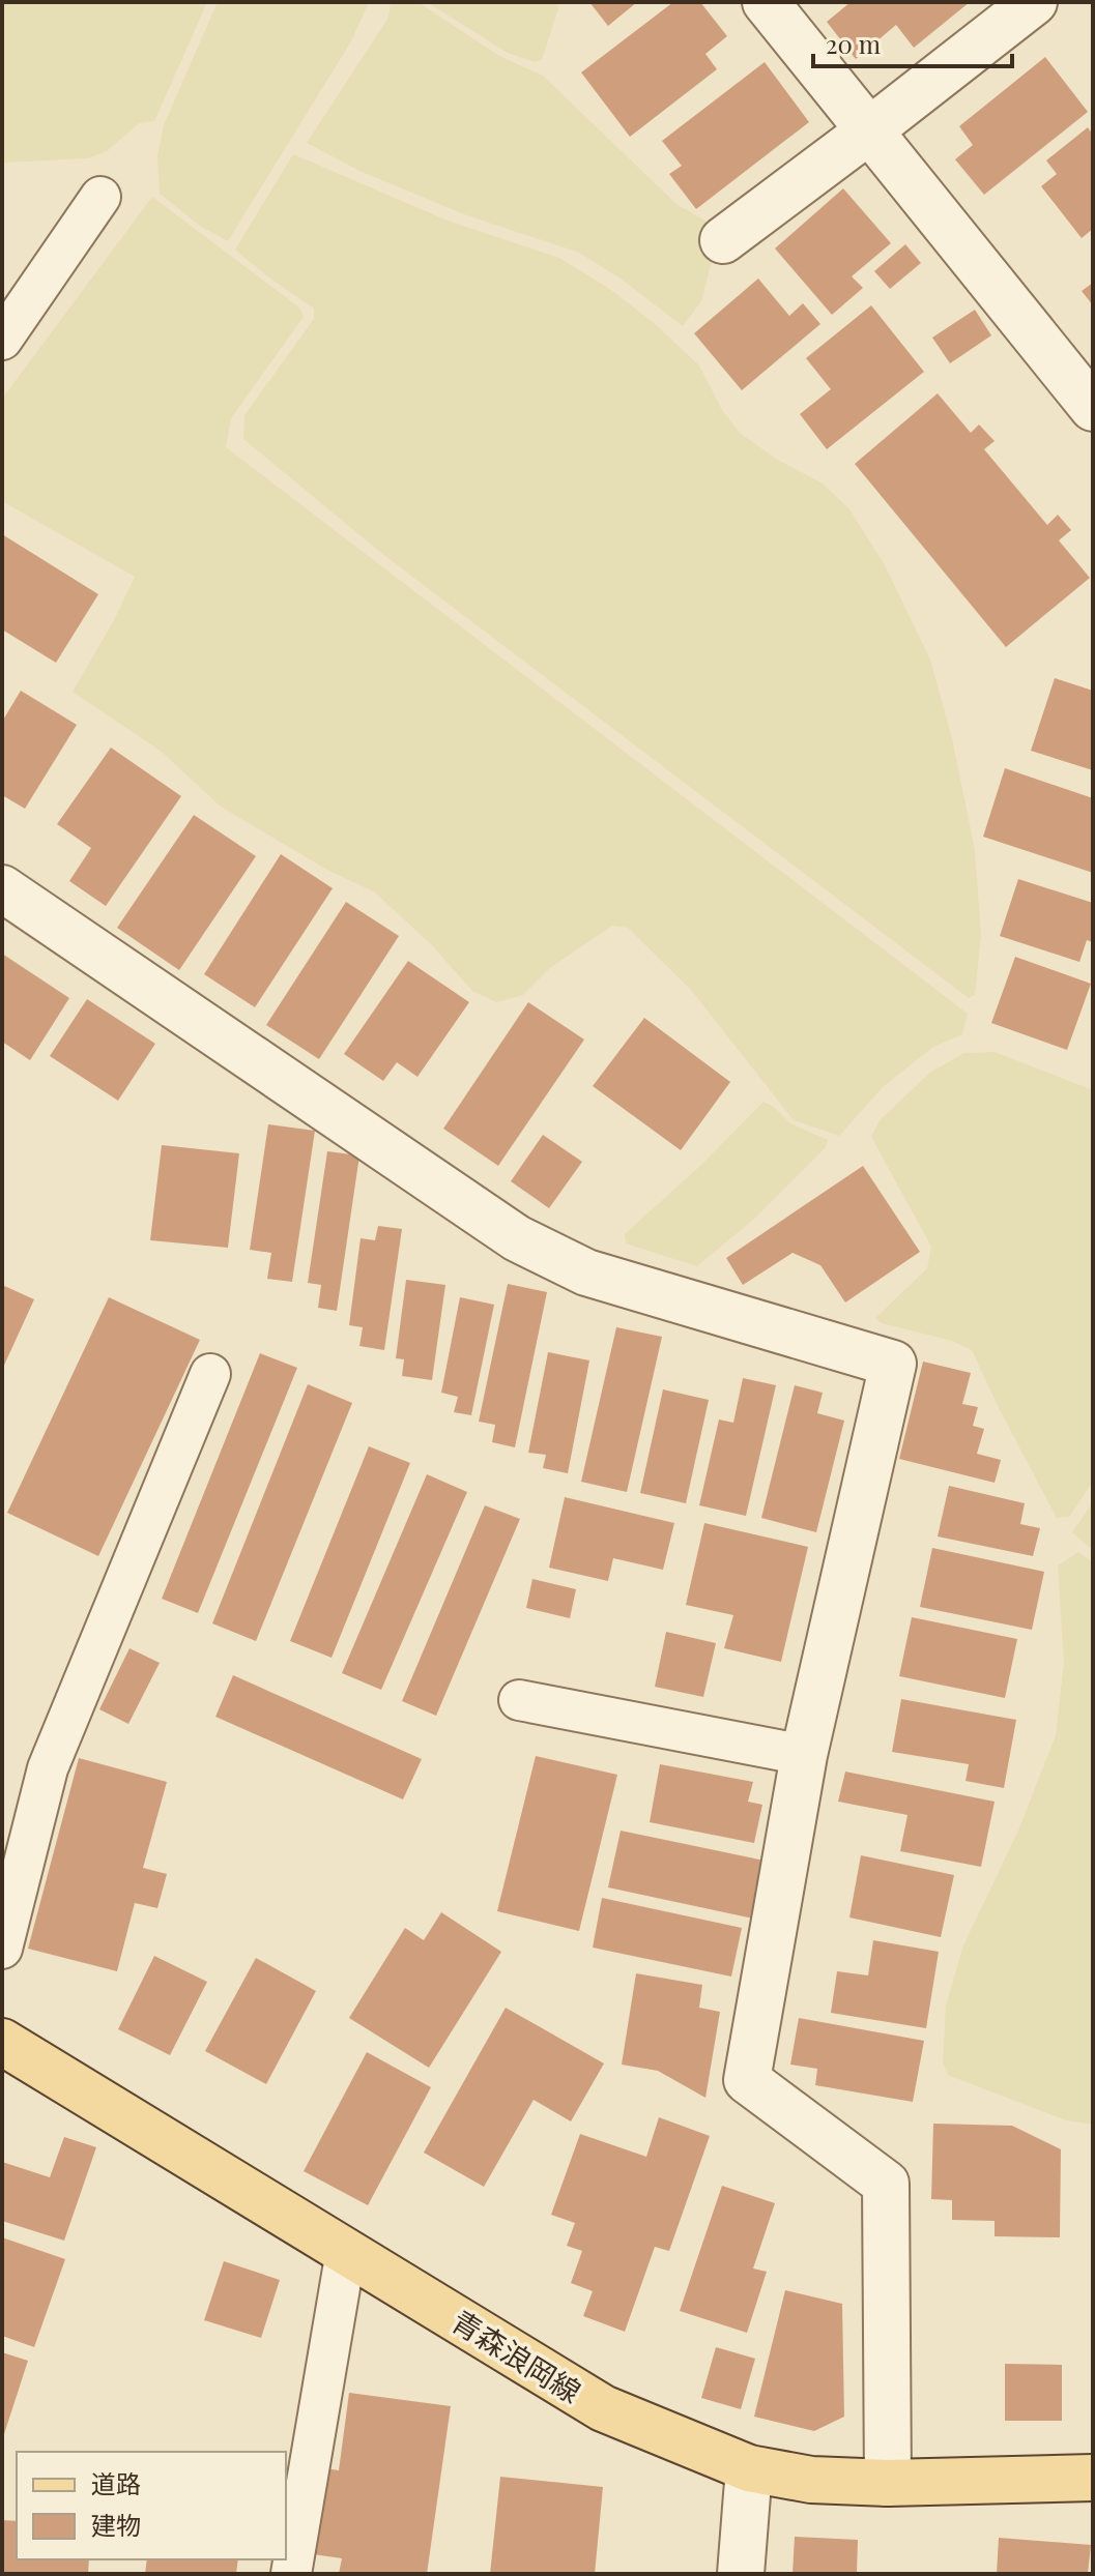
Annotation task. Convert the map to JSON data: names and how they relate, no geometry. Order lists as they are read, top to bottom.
{
  "streets": {
    "main road": ["青森浪岡線"]
  },
  "legend": ["道路", "建物"],
  "scale_bar": "20 m"
}
